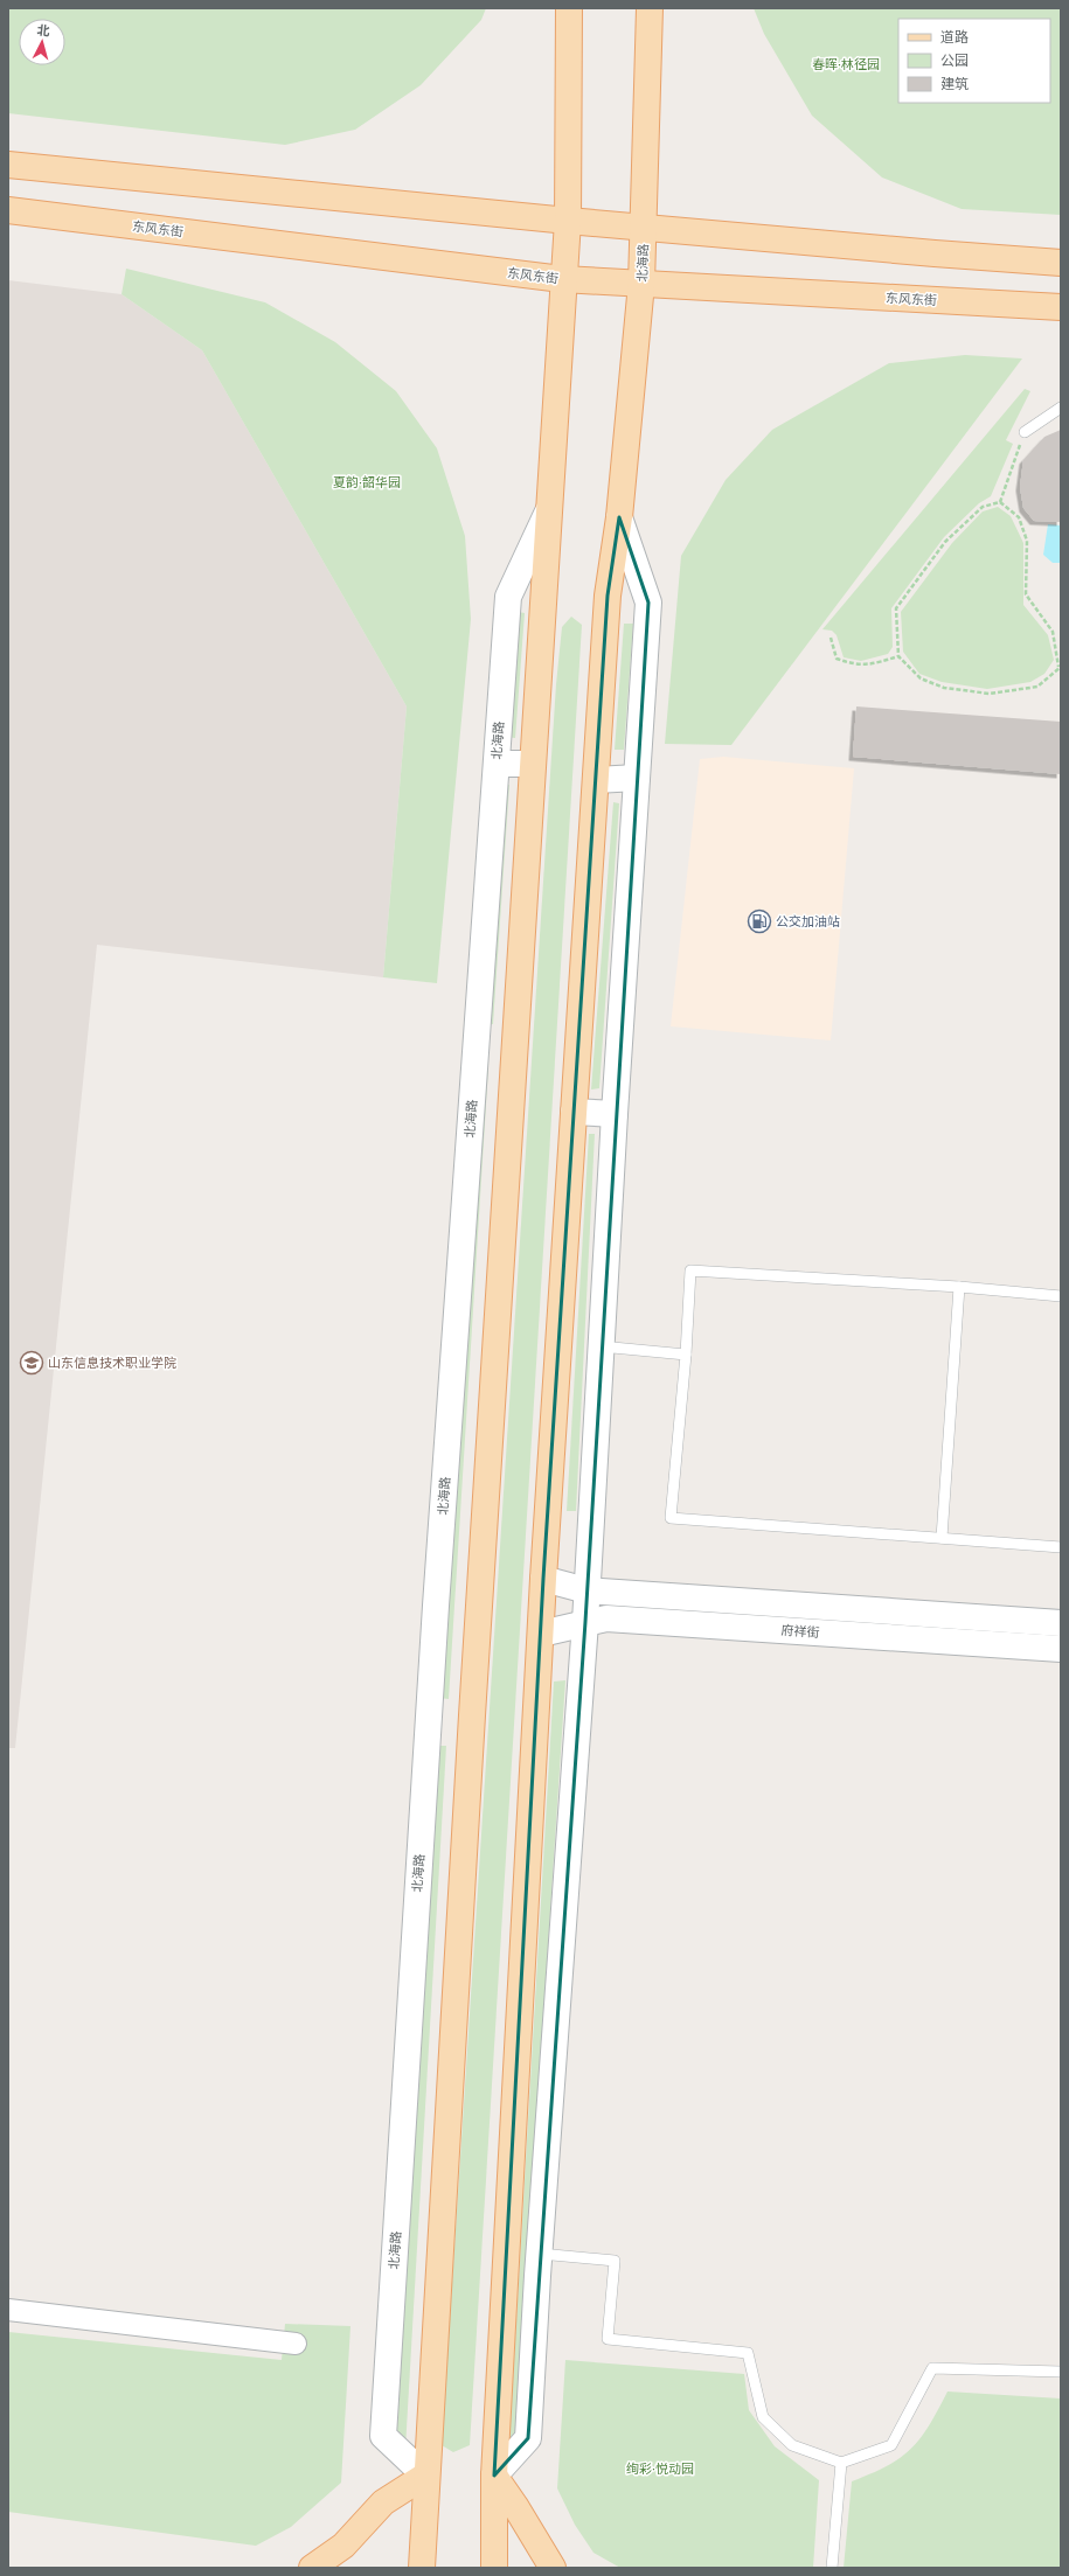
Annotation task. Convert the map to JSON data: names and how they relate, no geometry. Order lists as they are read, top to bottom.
{
  "streets": {
    "main road": ["东风东街", "北海路"],
    "street": ["府祥街"]
  },
  "crossings": [
    ["东风东街", "北海路"],
    ["北海路", "府祥街"]
  ],
  "parks": ["春晖·林径园", "夏韵·韶华园", "绚彩·悦动园"],
  "places": {
    "fuel station": ["公交加油站"],
    "school or university": ["山东信息技术职业学院"]
  },
  "legend": ["道路", "公园", "建筑"],
  "north": "top"
}
